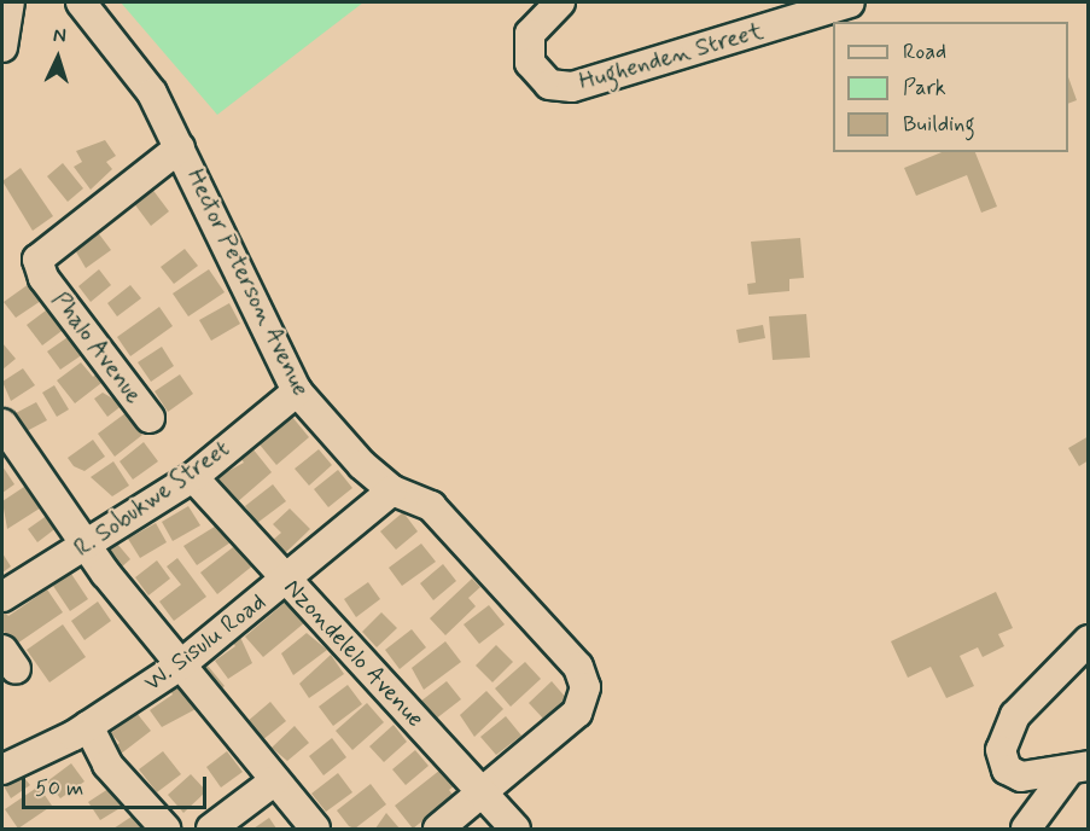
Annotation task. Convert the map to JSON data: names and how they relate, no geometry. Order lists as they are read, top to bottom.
{
  "streets": {
    "street": [
      "Hughenden Street",
      "Hector Peterson Avenue",
      "Phalo Avenue",
      "R. Sobukwe Street",
      "W. Sisulu Road",
      "Nzondelelo Avenue"
    ]
  },
  "crossings": [
    ["Hector Peterson Avenue", "Phalo Avenue"],
    ["Hector Peterson Avenue", "R. Sobukwe Street"],
    ["Hector Peterson Avenue", "W. Sisulu Road"],
    ["Hector Peterson Avenue", "Nzondelelo Avenue"],
    ["R. Sobukwe Street", "Nzondelelo Avenue"],
    ["W. Sisulu Road", "Nzondelelo Avenue"]
  ],
  "legend": ["Road", "Park", "Building"],
  "scale_bar": "50 m",
  "north": "top"
}
